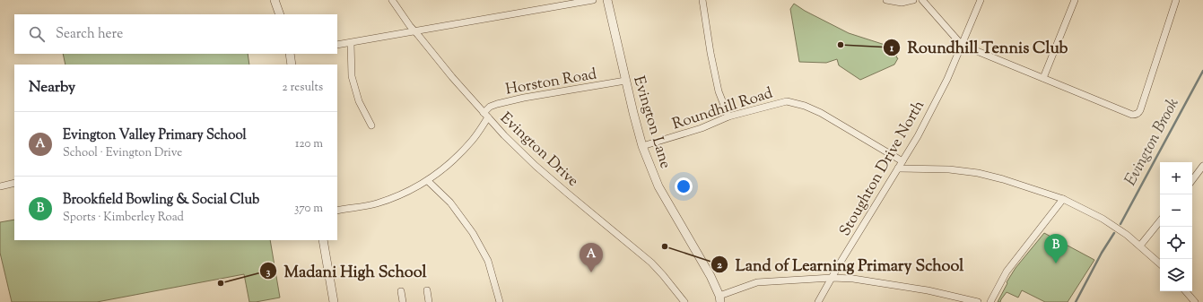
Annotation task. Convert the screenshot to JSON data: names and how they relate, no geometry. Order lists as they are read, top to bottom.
{
  "streets": {
    "street": [
      "Horston Road",
      "Roundhill Road",
      "Evington Lane",
      "Evington Drive",
      "Stoughton Drive North"
    ]
  },
  "crossings": [
    ["Horston Road", "Evington Lane"],
    ["Horston Road", "Evington Drive"],
    ["Roundhill Road", "Evington Lane"],
    ["Roundhill Road", "Stoughton Drive North"]
  ],
  "water": ["Evington Brook"],
  "places": ["Roundhill Tennis Club", "Land of Learning Primary School", "Madani High School"],
  "page": {
    "search": "Search here",
    "heading": ["Nearby", "2 results"],
    "list": [
      {
        "mark": "A",
        "name": "Evington Valley Primary School",
        "note": "School · Evington Drive",
        "value": "120 m"
      },
      {
        "mark": "B",
        "name": "Brookfield Bowling & Social Club",
        "note": "Sports · Kimberley Road",
        "value": "370 m"
      }
    ],
    "map_buttons": ["+", "−"],
    "pins": ["B", "A"]
  }
}
